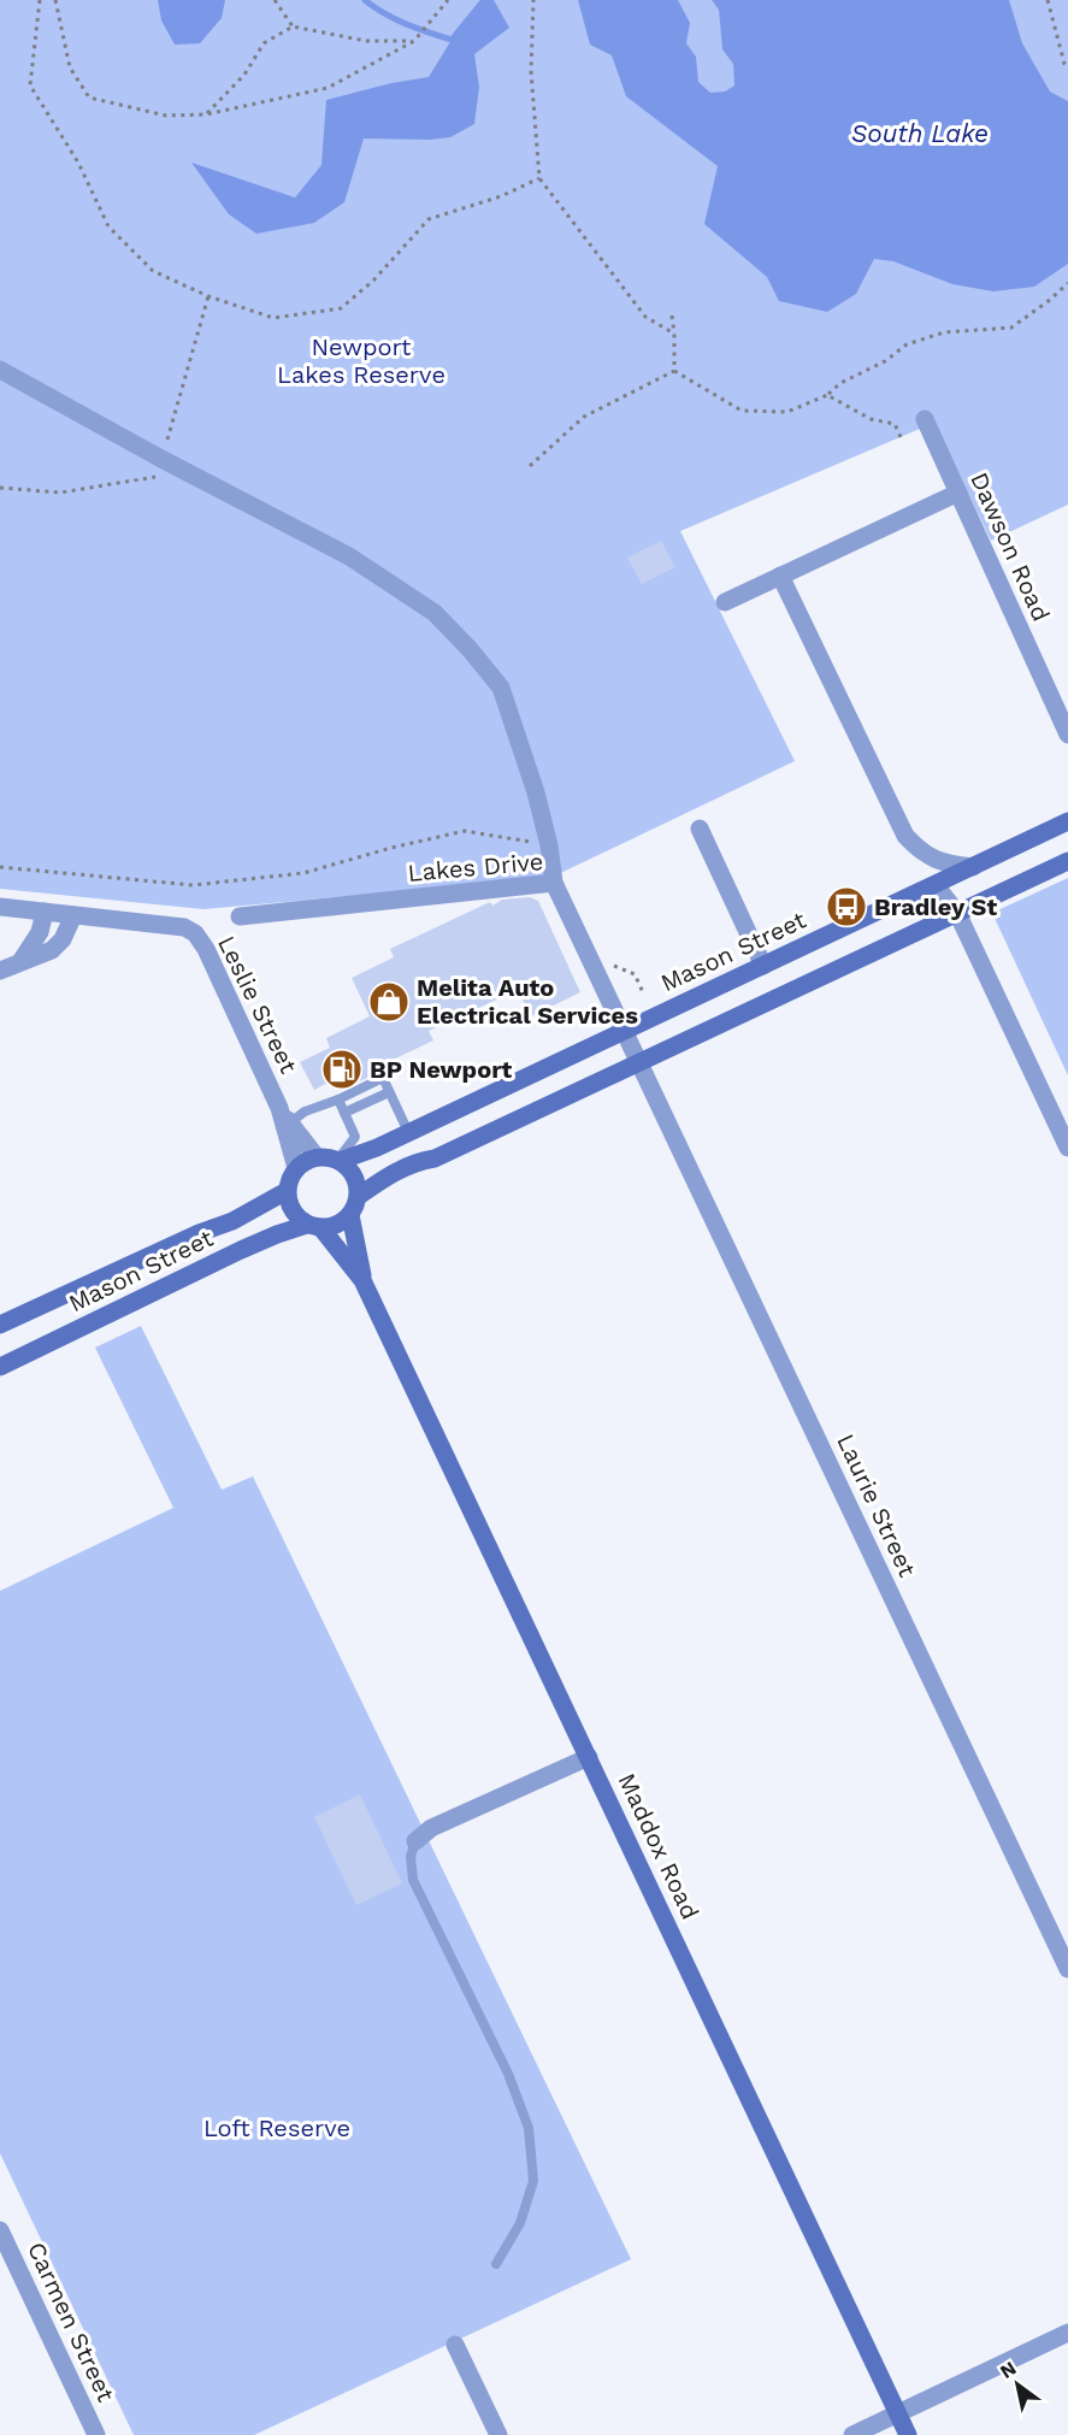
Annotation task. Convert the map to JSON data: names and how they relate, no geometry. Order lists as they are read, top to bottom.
{
  "streets": {
    "street": [
      "Dawson Road",
      "Lakes Drive",
      "Mason Street",
      "Leslie Street",
      "Laurie Street",
      "Maddox Road",
      "Carmen Street"
    ]
  },
  "crossings": [
    ["Lakes Drive", "Mason Street"],
    ["Lakes Drive", "Laurie Street"],
    ["Mason Street", "Leslie Street"],
    ["Mason Street", "Maddox Road"],
    ["Leslie Street", "Maddox Road"]
  ],
  "water": ["South Lake"],
  "parks": ["Newport Lakes Reserve", "Loft Reserve"],
  "places": {
    "bus stop": ["Bradley St"],
    "shop": ["Melita Auto Electrical Services"],
    "fuel station": ["BP Newport"]
  },
  "north": "top left"
}
